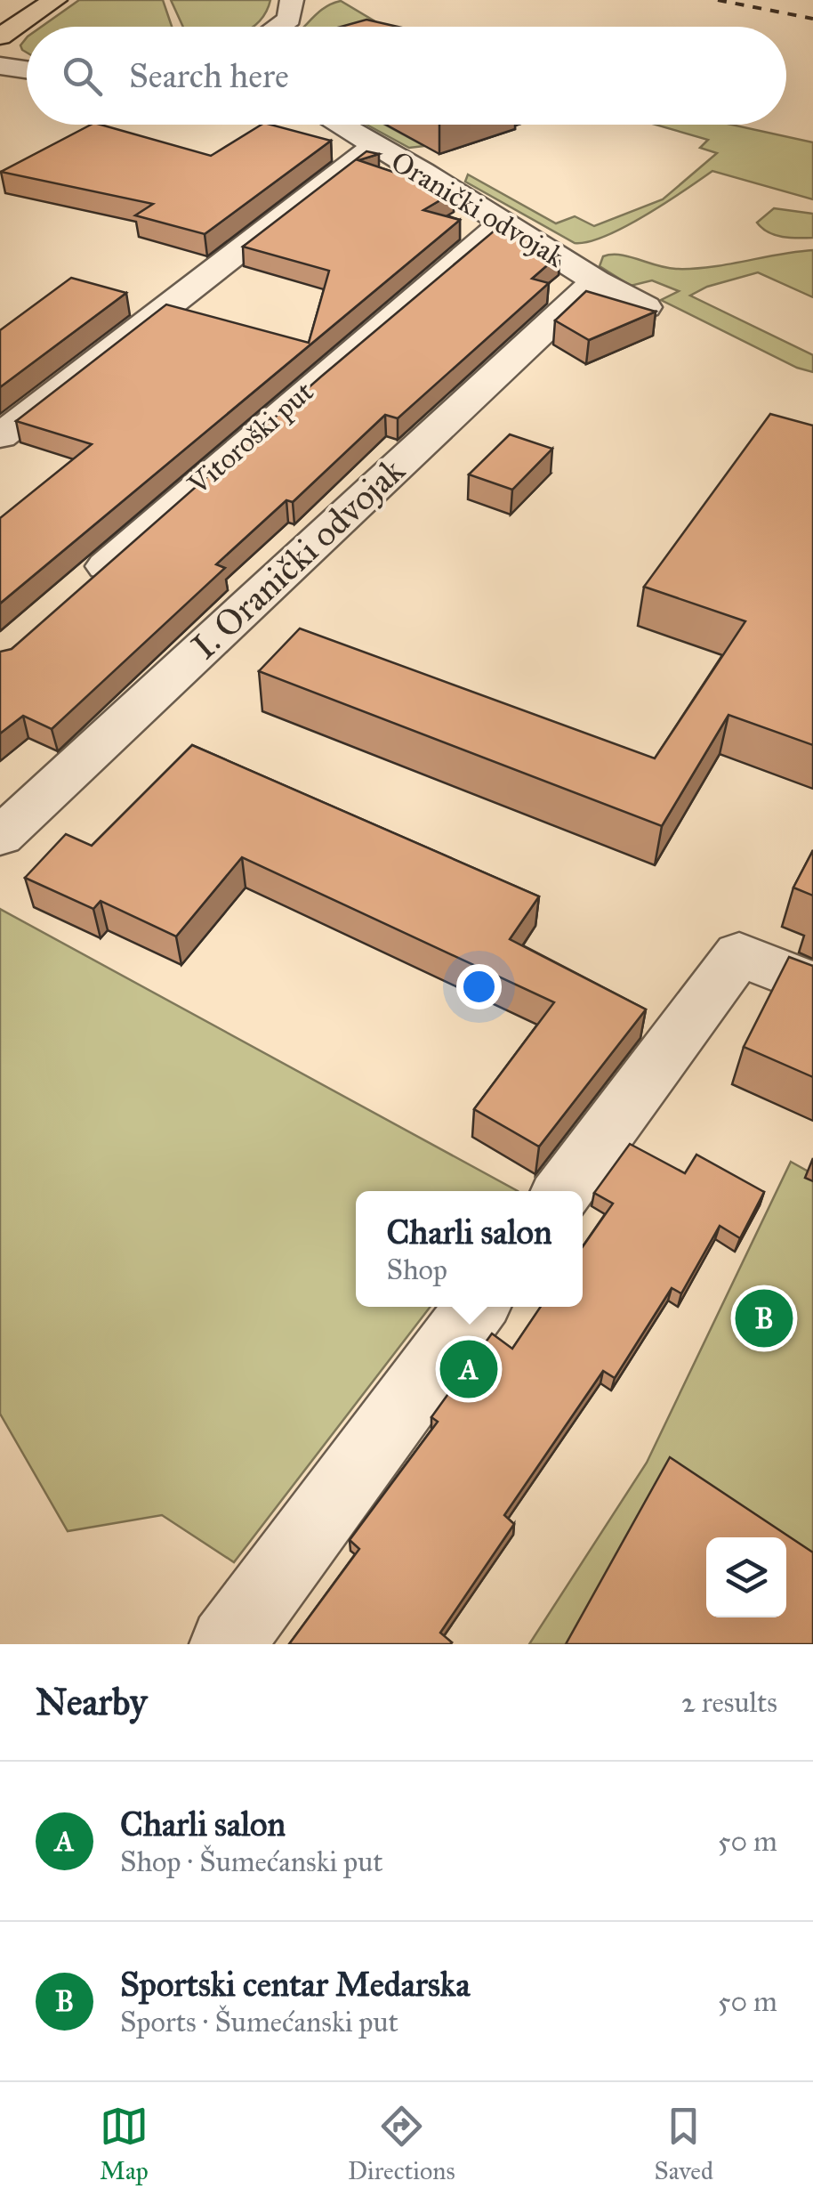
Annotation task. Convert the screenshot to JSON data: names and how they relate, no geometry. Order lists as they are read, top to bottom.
{
  "streets": {
    "street": ["Oranički odvojak", "Vitoroški put", "I. Oranički odvojak"]
  },
  "crossings": [
    ["Oranički odvojak", "Vitoroški put"],
    ["Oranički odvojak", "I. Oranički odvojak"]
  ],
  "page": {
    "search": "Search here",
    "popup": ["Charli salon", "Shop"],
    "pins": ["B", "A"],
    "heading": ["Nearby", "2 results"],
    "list": [
      {
        "mark": "A",
        "name": "Charli salon",
        "note": "Shop · Šumećanski put",
        "value": "50 m"
      },
      {
        "mark": "B",
        "name": "Sportski centar Medarska",
        "note": "Sports · Šumećanski put",
        "value": "50 m"
      }
    ],
    "nav": ["Map", "Directions", "Saved"]
  }
}
